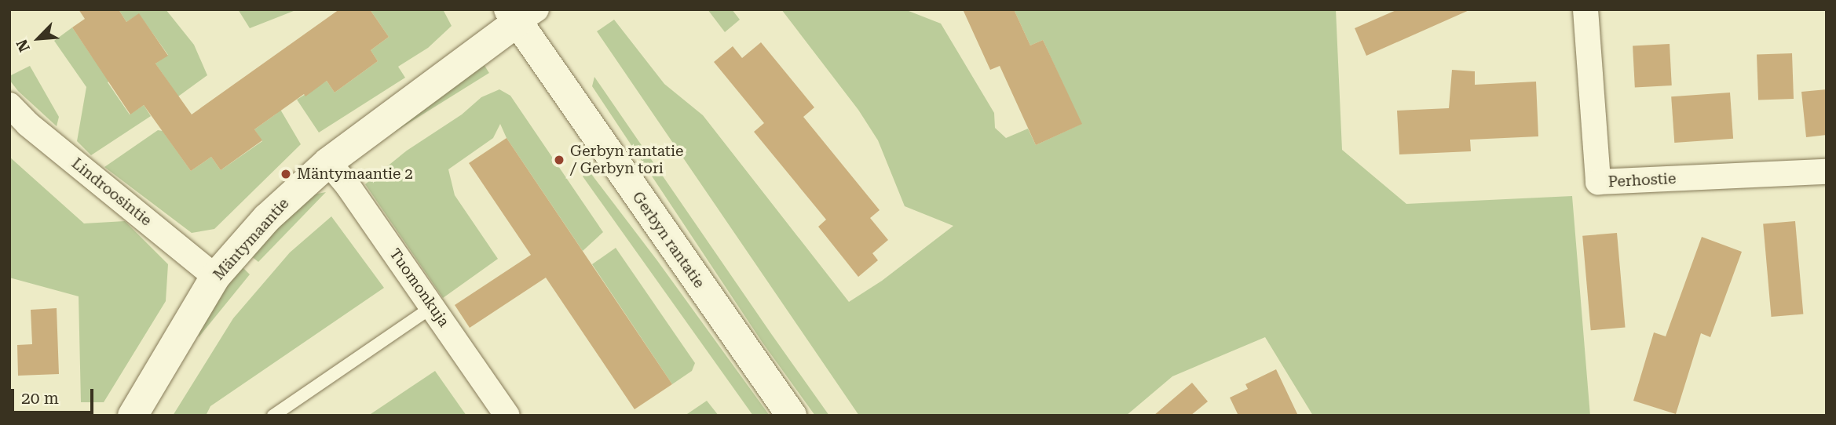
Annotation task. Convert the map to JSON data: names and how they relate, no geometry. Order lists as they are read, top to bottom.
{
  "streets": {
    "street": [
      "Perhostie",
      "Lindroosintie",
      "Mäntymaantie",
      "Gerbyn rantatie",
      "Tuomonkuja"
    ]
  },
  "crossings": [
    ["Lindroosintie", "Mäntymaantie"],
    ["Mäntymaantie", "Gerbyn rantatie"],
    ["Mäntymaantie", "Tuomonkuja"]
  ],
  "places": ["Gerbyn rantatie / Gerbyn tori", "Mäntymaantie 2"],
  "scale_bar": "20 m",
  "north": "bottom left"
}
